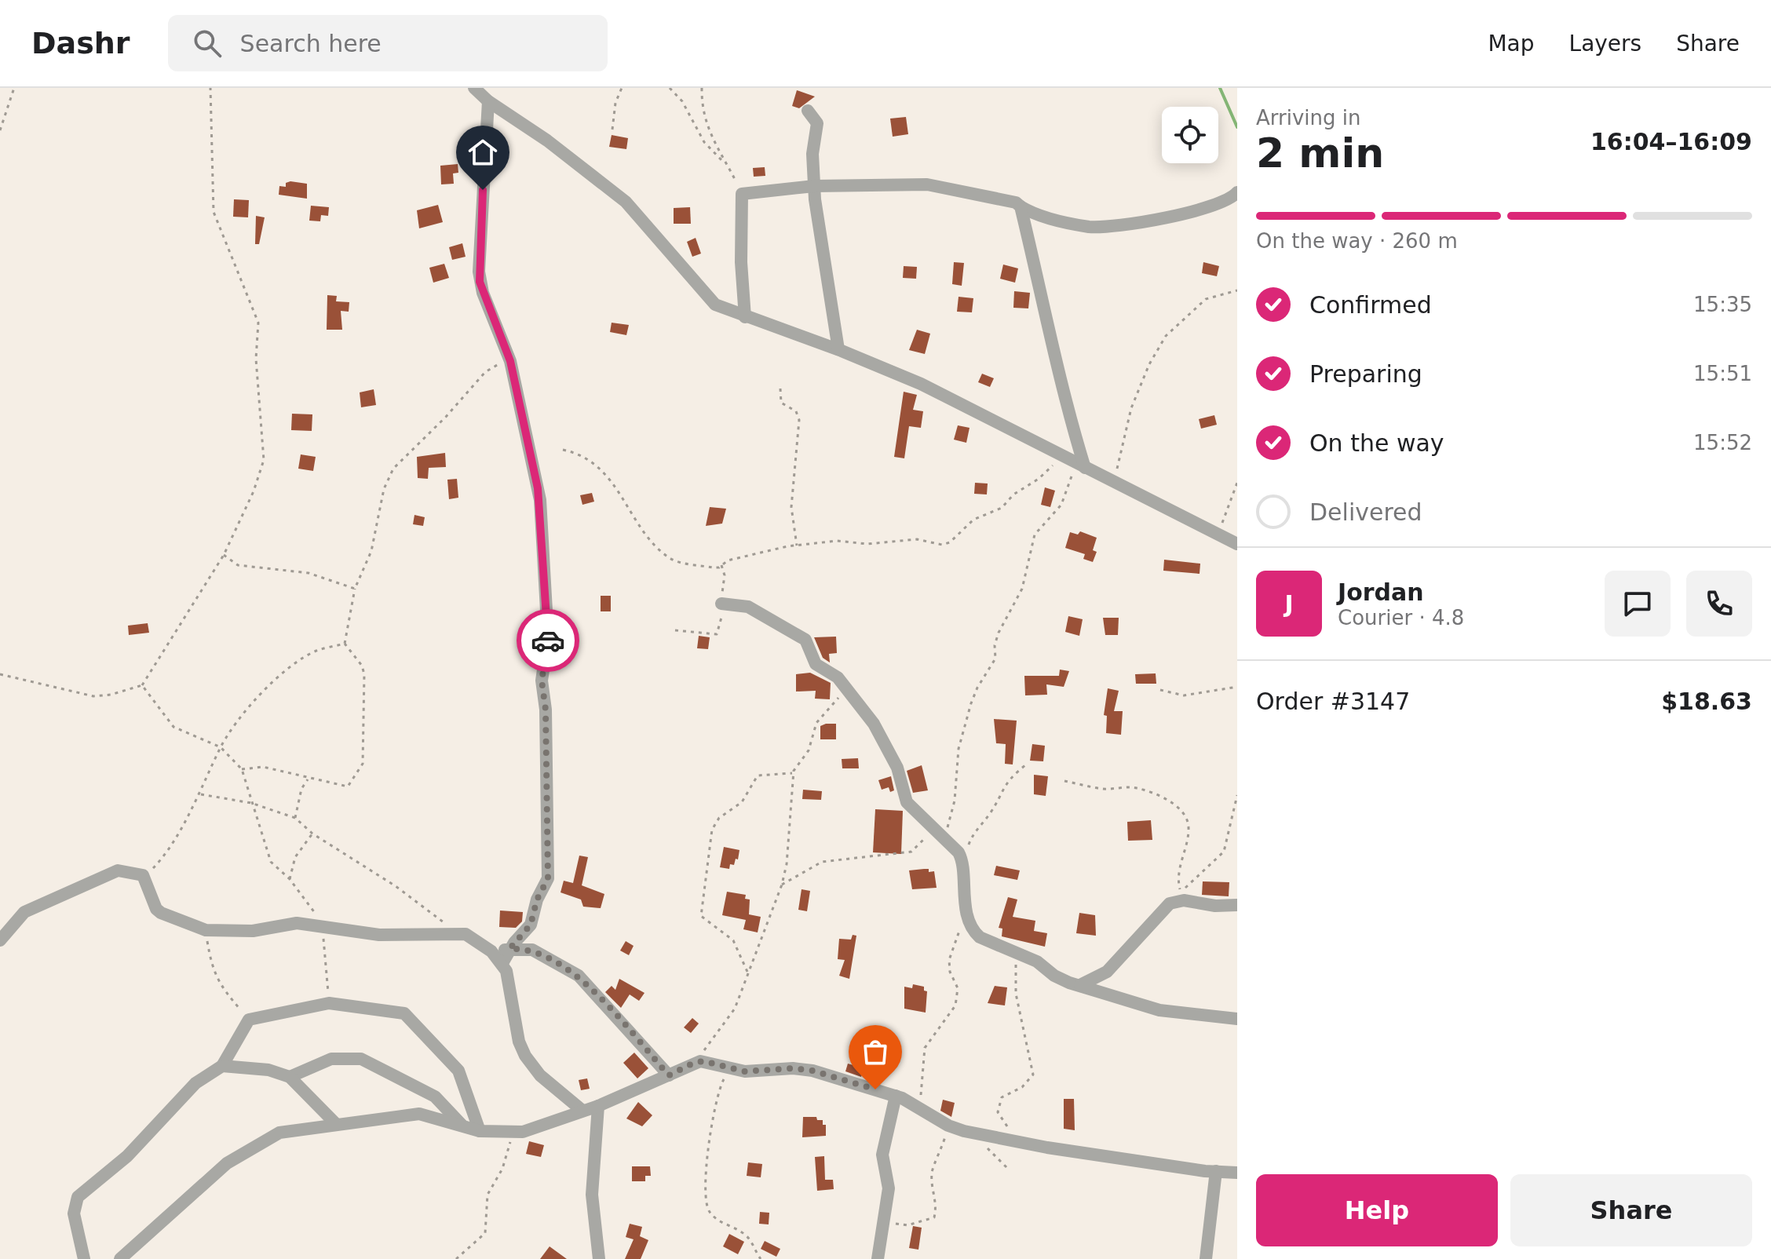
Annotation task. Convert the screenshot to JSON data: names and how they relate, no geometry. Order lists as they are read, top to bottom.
{
  "page": {
    "header": "Dashr",
    "search": "Search here",
    "nav": ["Map", "Layers", "Share"],
    "heading": ["2 min", "Arriving in", "16:04–16:09"],
    "panel": [
      "Jordan",
      "Courier · 4.8",
      "Order #3147",
      "$18.63"
    ],
    "bar": "On the way · 260 m",
    "list": [
      ["Confirmed", "15:35"],
      ["Preparing", "15:51"],
      ["On the way", "15:52"],
      "Delivered"
    ],
    "round": "J",
    "buttons": ["Help", "Share"]
  }
}
